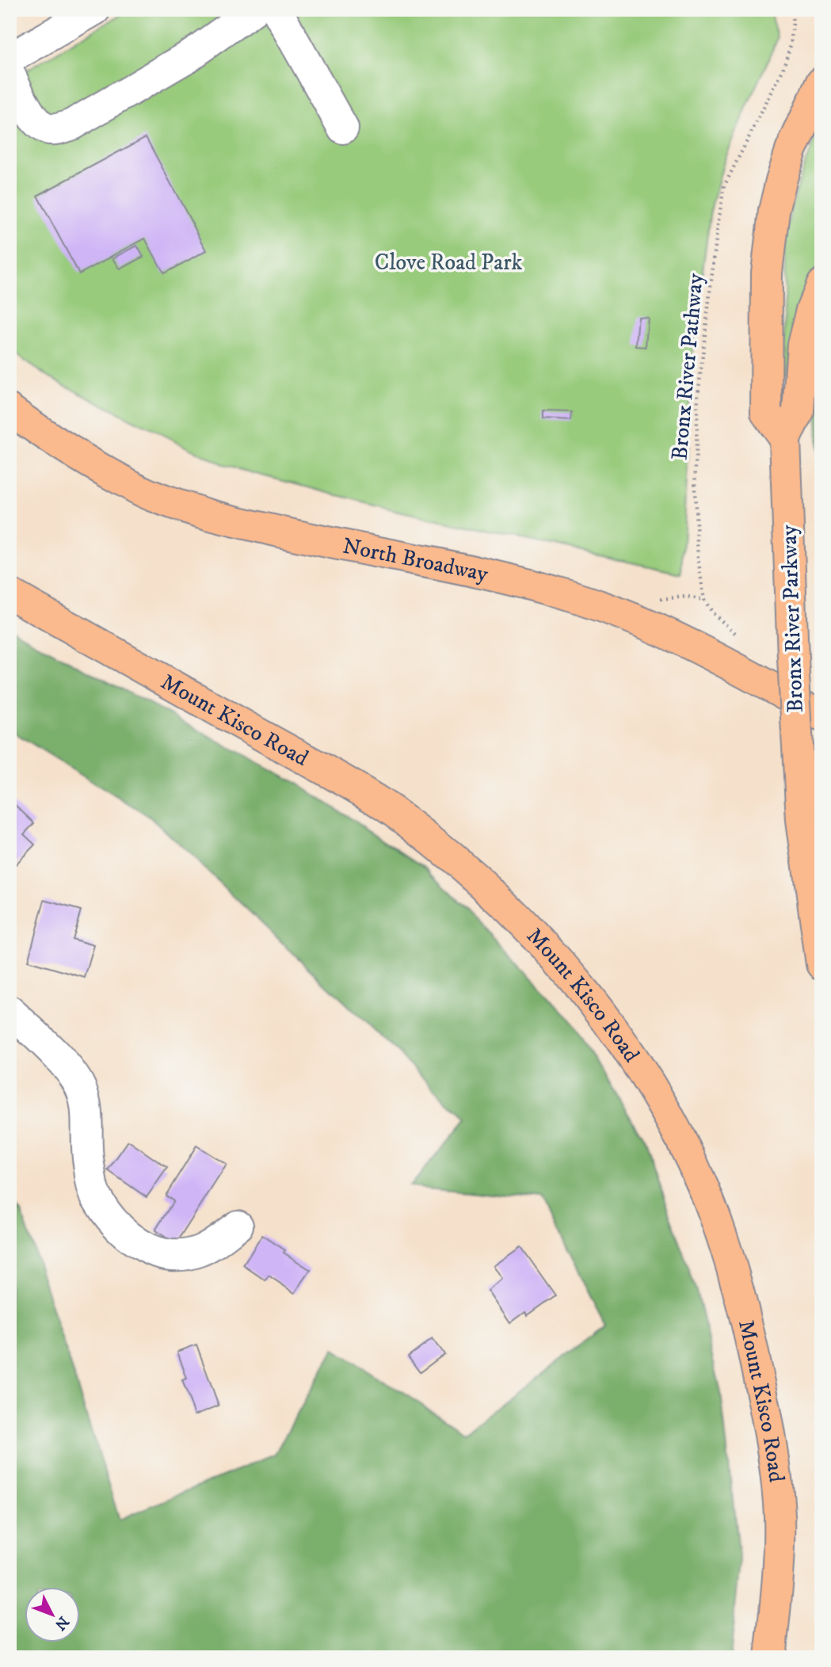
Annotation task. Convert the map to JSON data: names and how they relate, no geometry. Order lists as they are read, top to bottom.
{
  "streets": {
    "main road": ["North Broadway", "Bronx River Parkway", "Mount Kisco Road"],
    "path": ["Bronx River Pathway"]
  },
  "parks": ["Clove Road Park"],
  "north": "bottom right"
}
